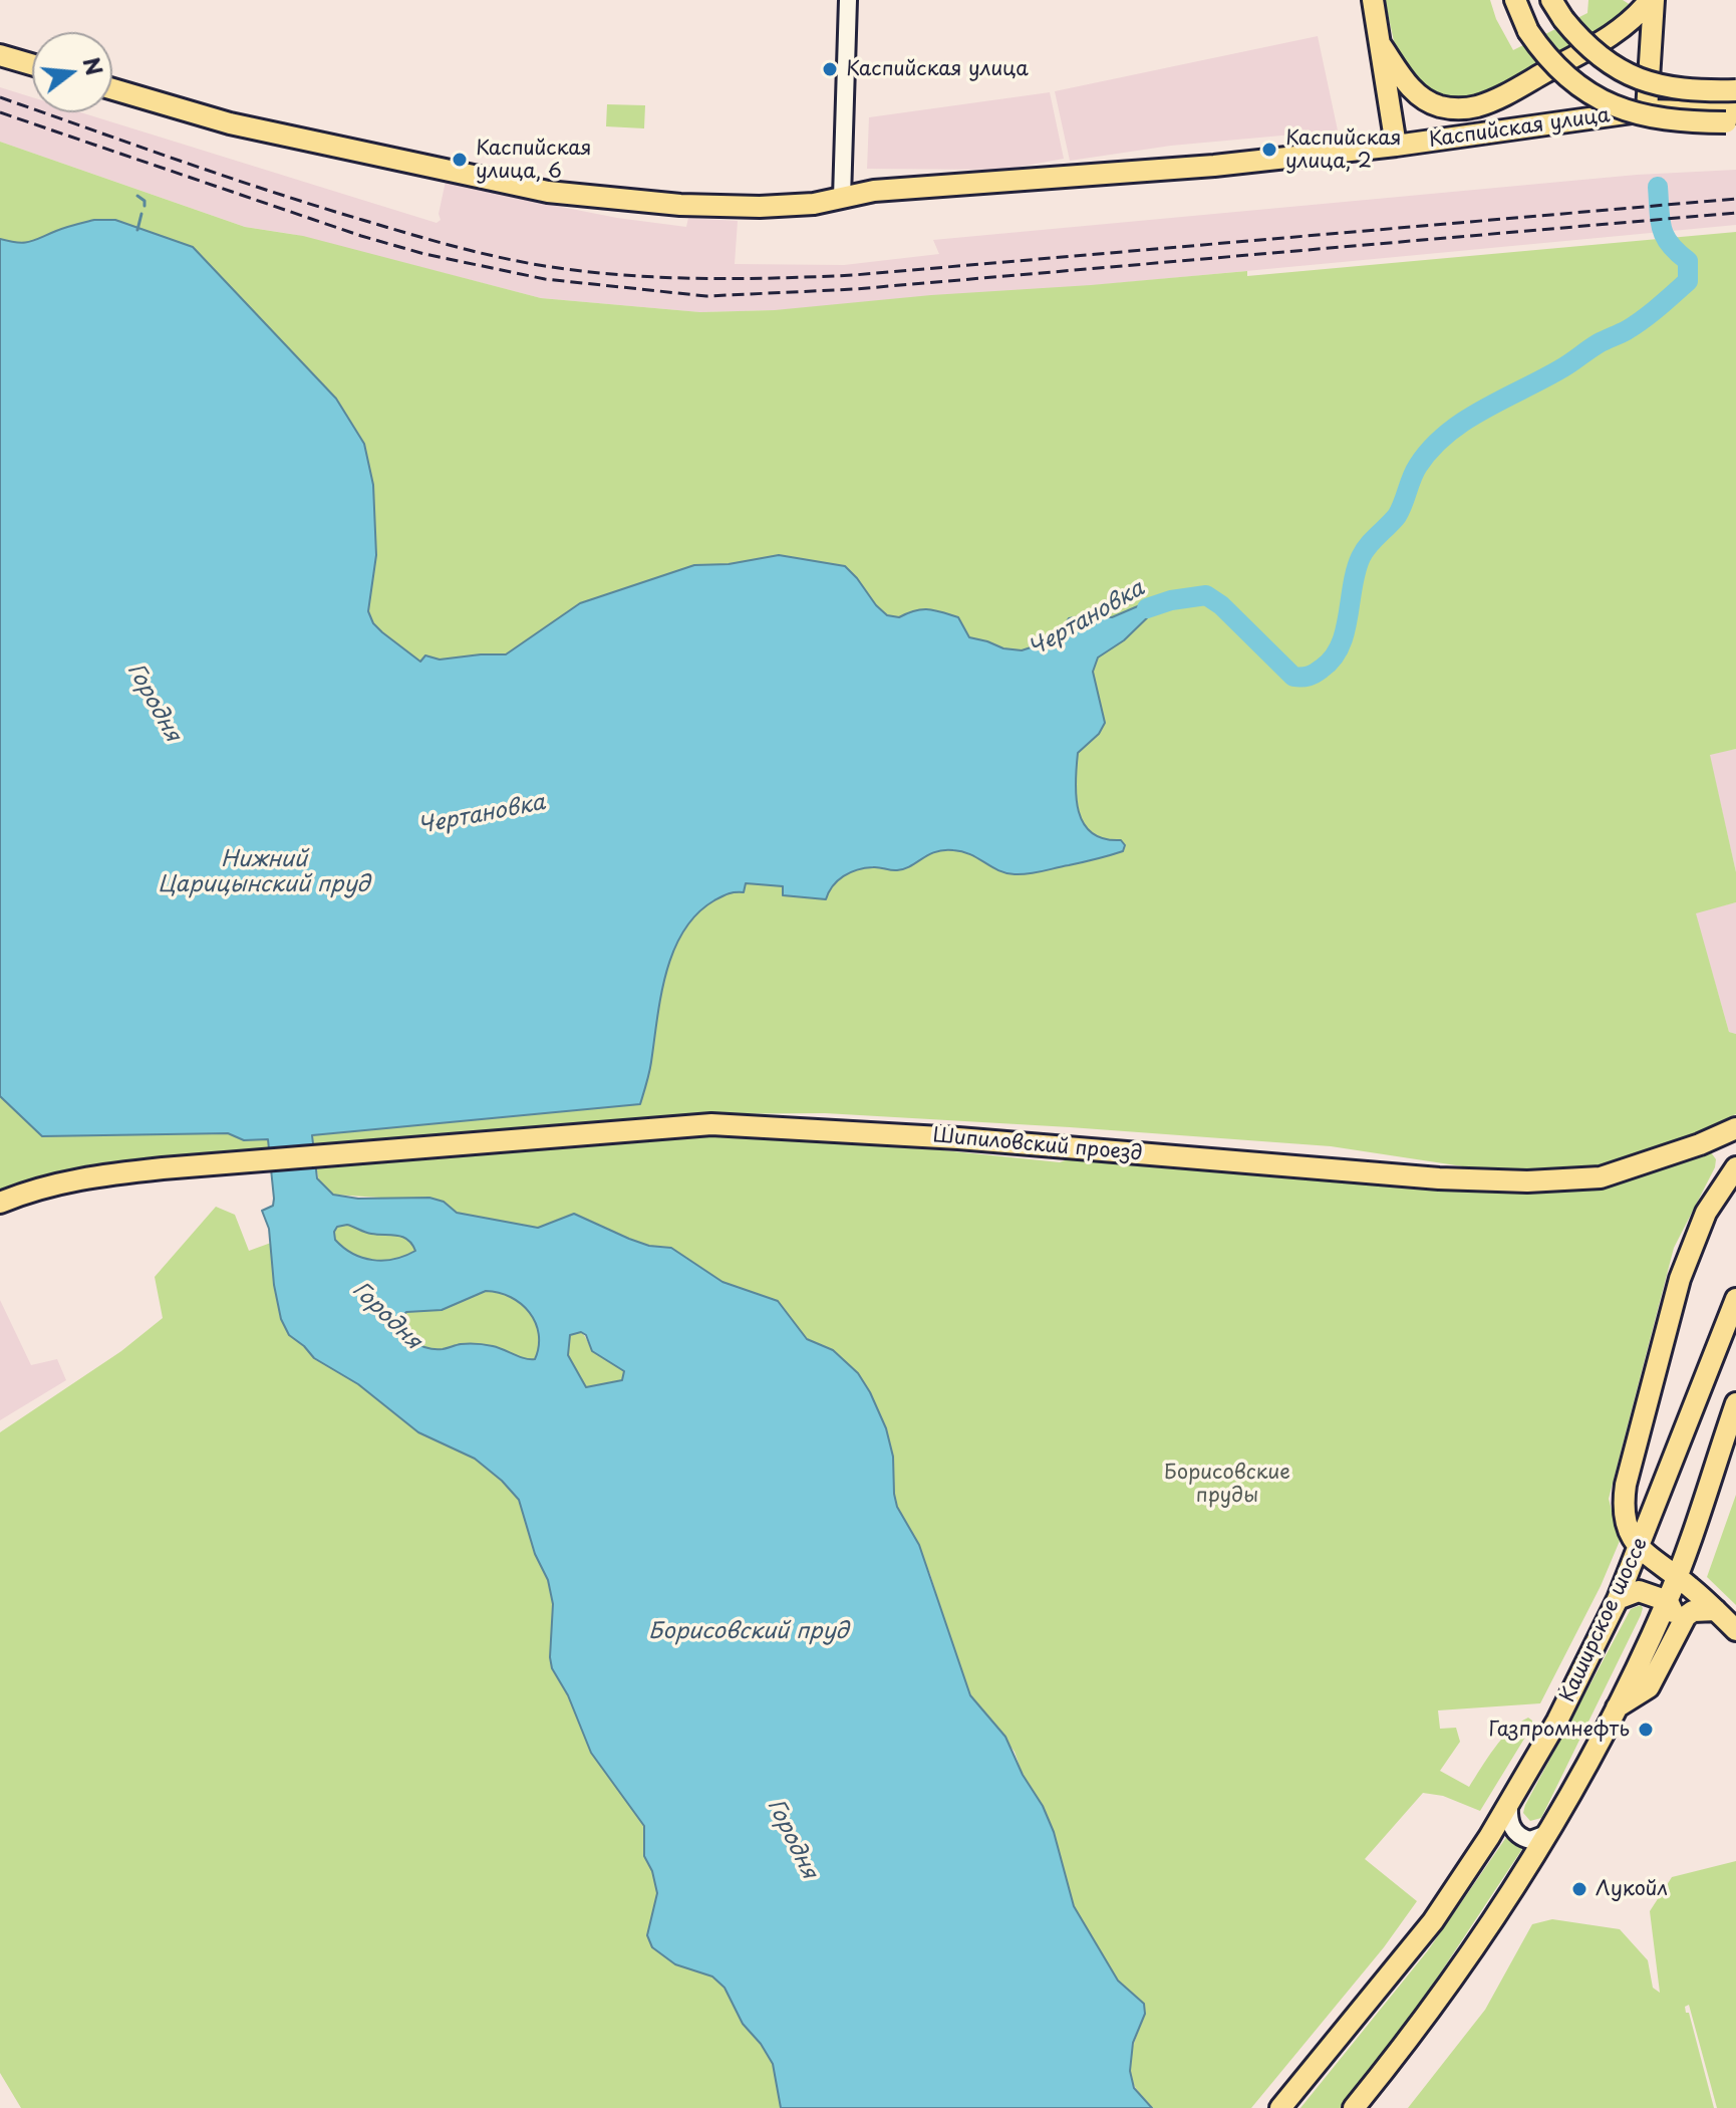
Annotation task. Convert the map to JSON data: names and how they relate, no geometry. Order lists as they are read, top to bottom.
{
  "streets": {
    "main road": ["Каспийская улица", "Шипиловский проезд", "Каширское шоссе"]
  },
  "water": [
    "Чертановка",
    "Городня",
    "Нижний Царицынский пруд",
    "Борисовский пруд"
  ],
  "parks": ["Борисовские пруды"],
  "places": [
    "Каспийская улица",
    "Каспийская улица, 2",
    "Каспийская улица, 6",
    "Газпромнефть",
    "Лукойл"
  ],
  "north": "right"
}
